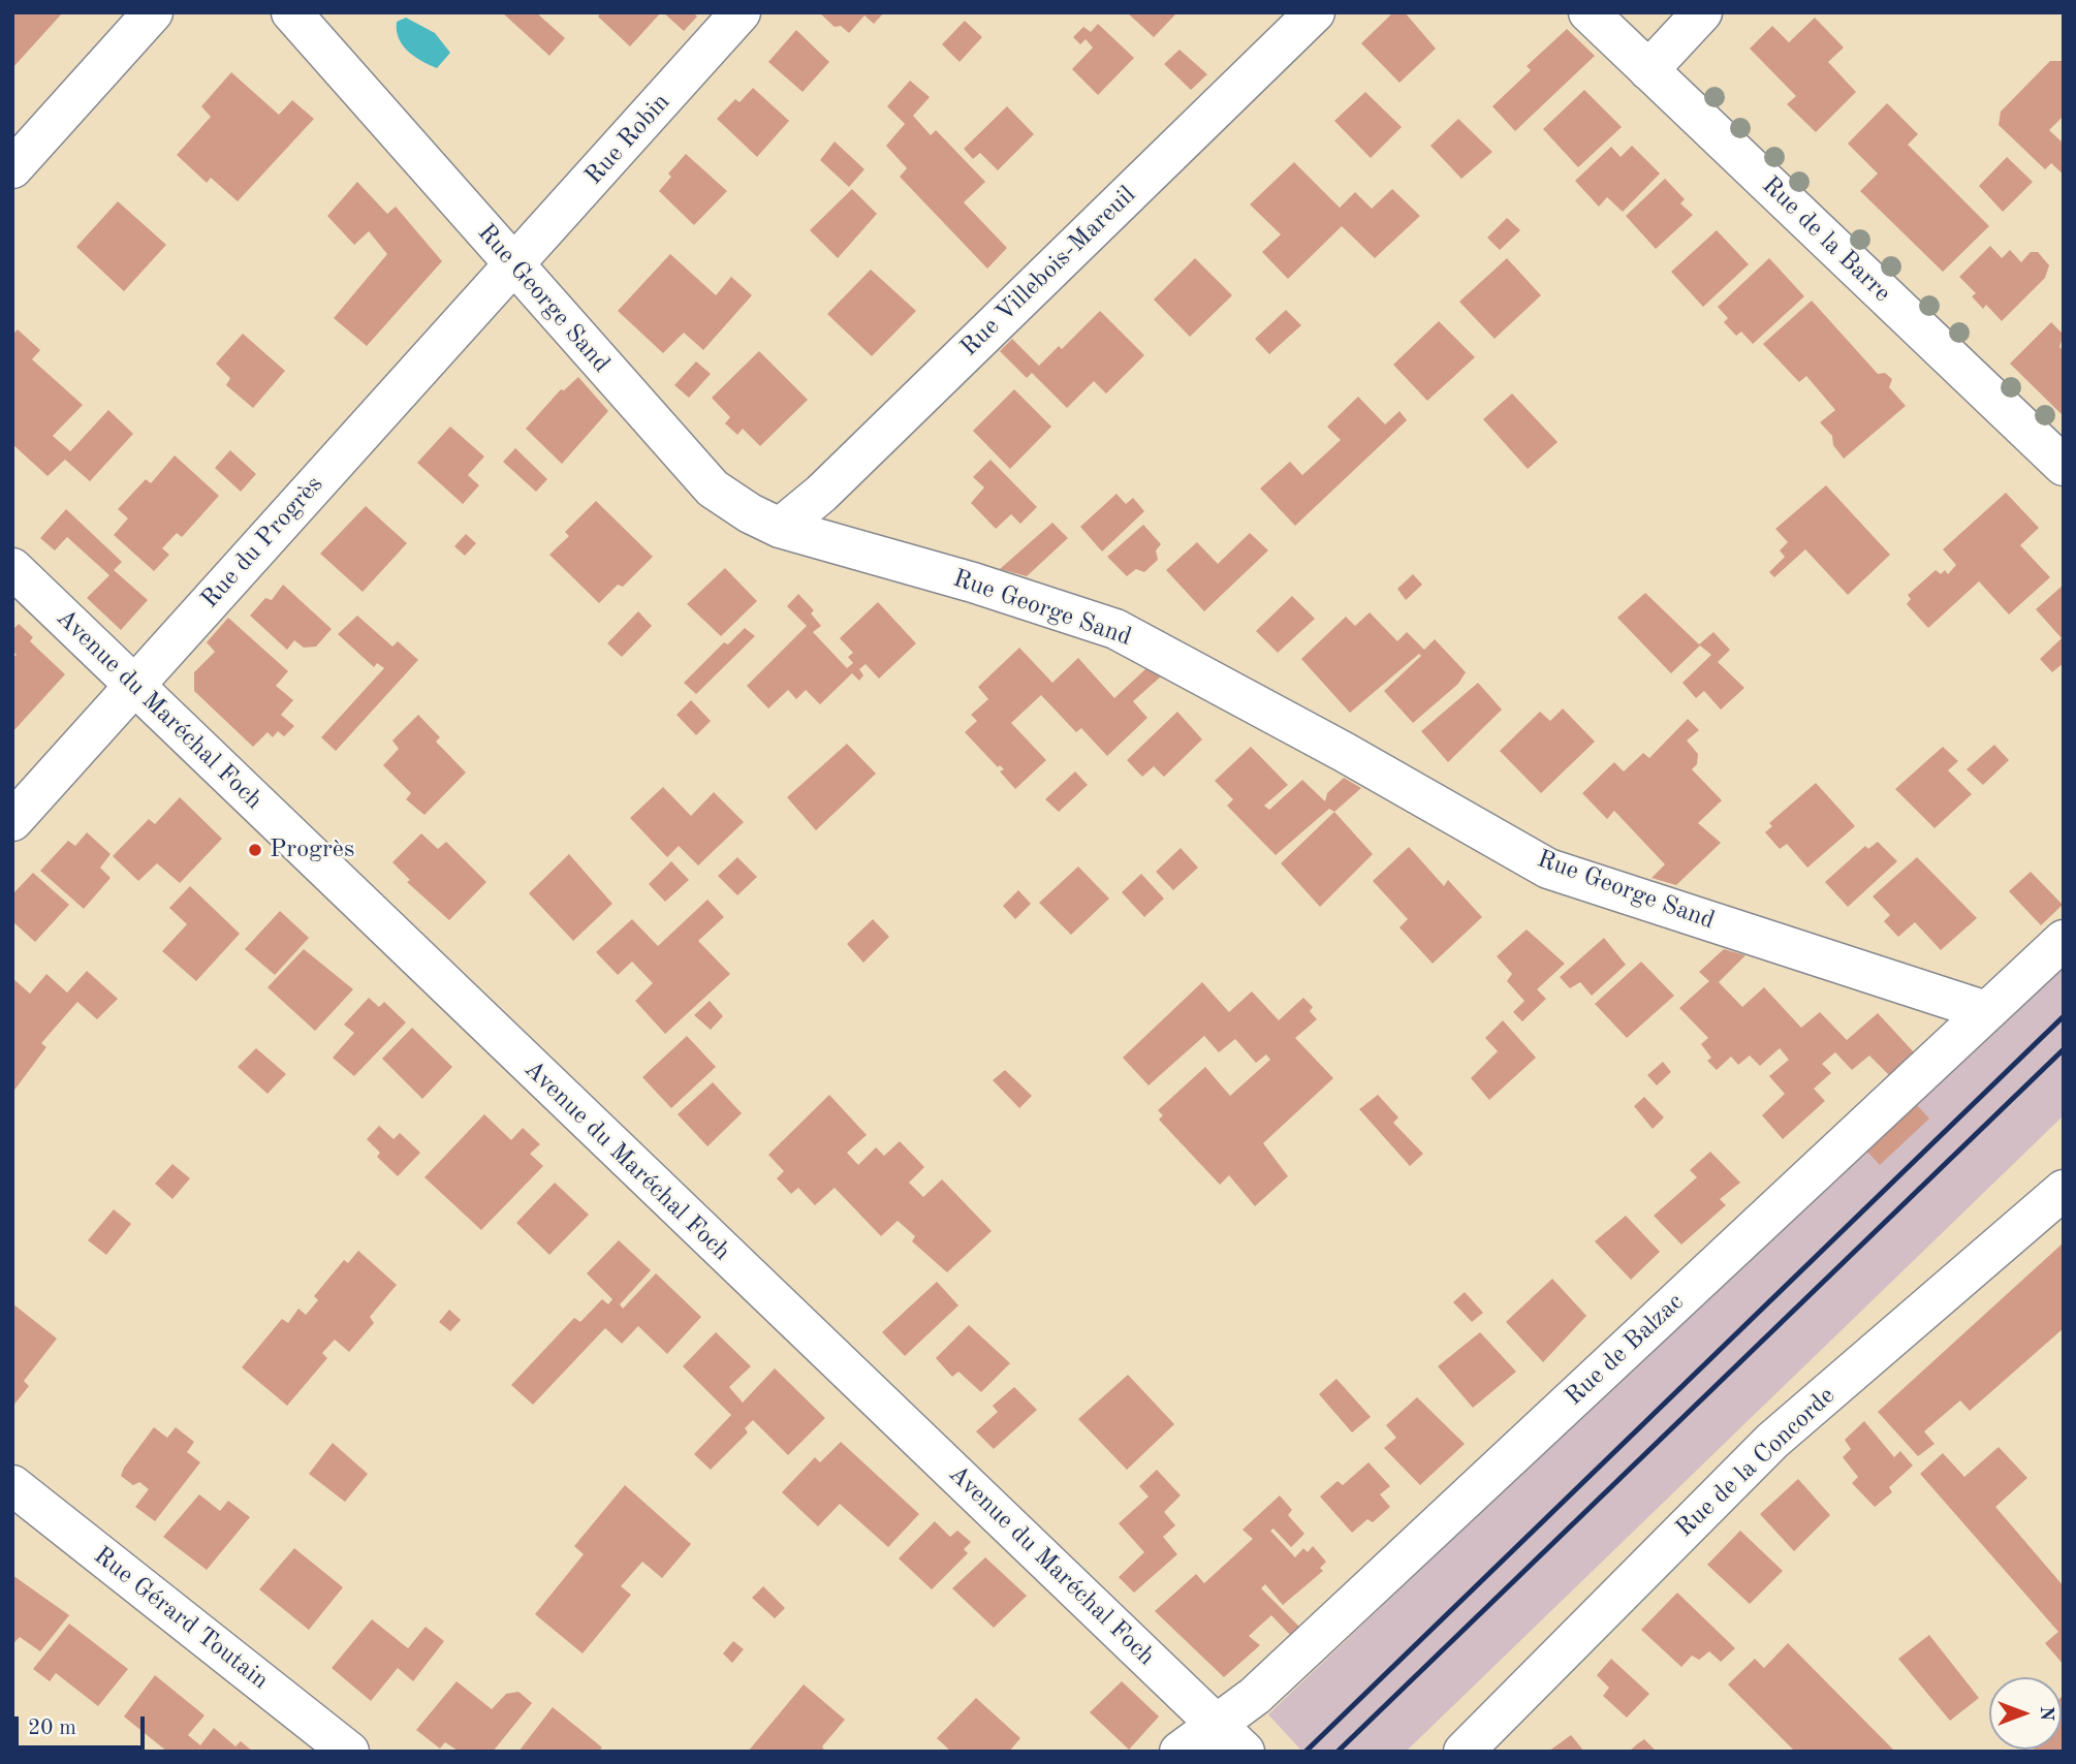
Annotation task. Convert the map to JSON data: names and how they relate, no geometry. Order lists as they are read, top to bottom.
{
  "streets": {
    "street": [
      "Rue Robin",
      "Rue de la Barre",
      "Rue Villebois-Mareuil",
      "Rue George Sand",
      "Rue du Progrès",
      "Avenue du Maréchal Foch",
      "Rue de Balzac",
      "Rue de la Concorde",
      "Rue Gérard Toutain"
    ]
  },
  "crossings": [
    ["Rue Robin", "Rue George Sand"],
    ["Rue Robin", "Rue du Progrès"],
    ["Rue Villebois-Mareuil", "Rue George Sand"],
    ["Rue George Sand", "Rue du Progrès"],
    ["Rue George Sand", "Rue de Balzac"],
    ["Rue du Progrès", "Avenue du Maréchal Foch"],
    ["Avenue du Maréchal Foch", "Rue de Balzac"]
  ],
  "places": ["Progrès"],
  "scale_bar": "20 m",
  "north": "right"
}
